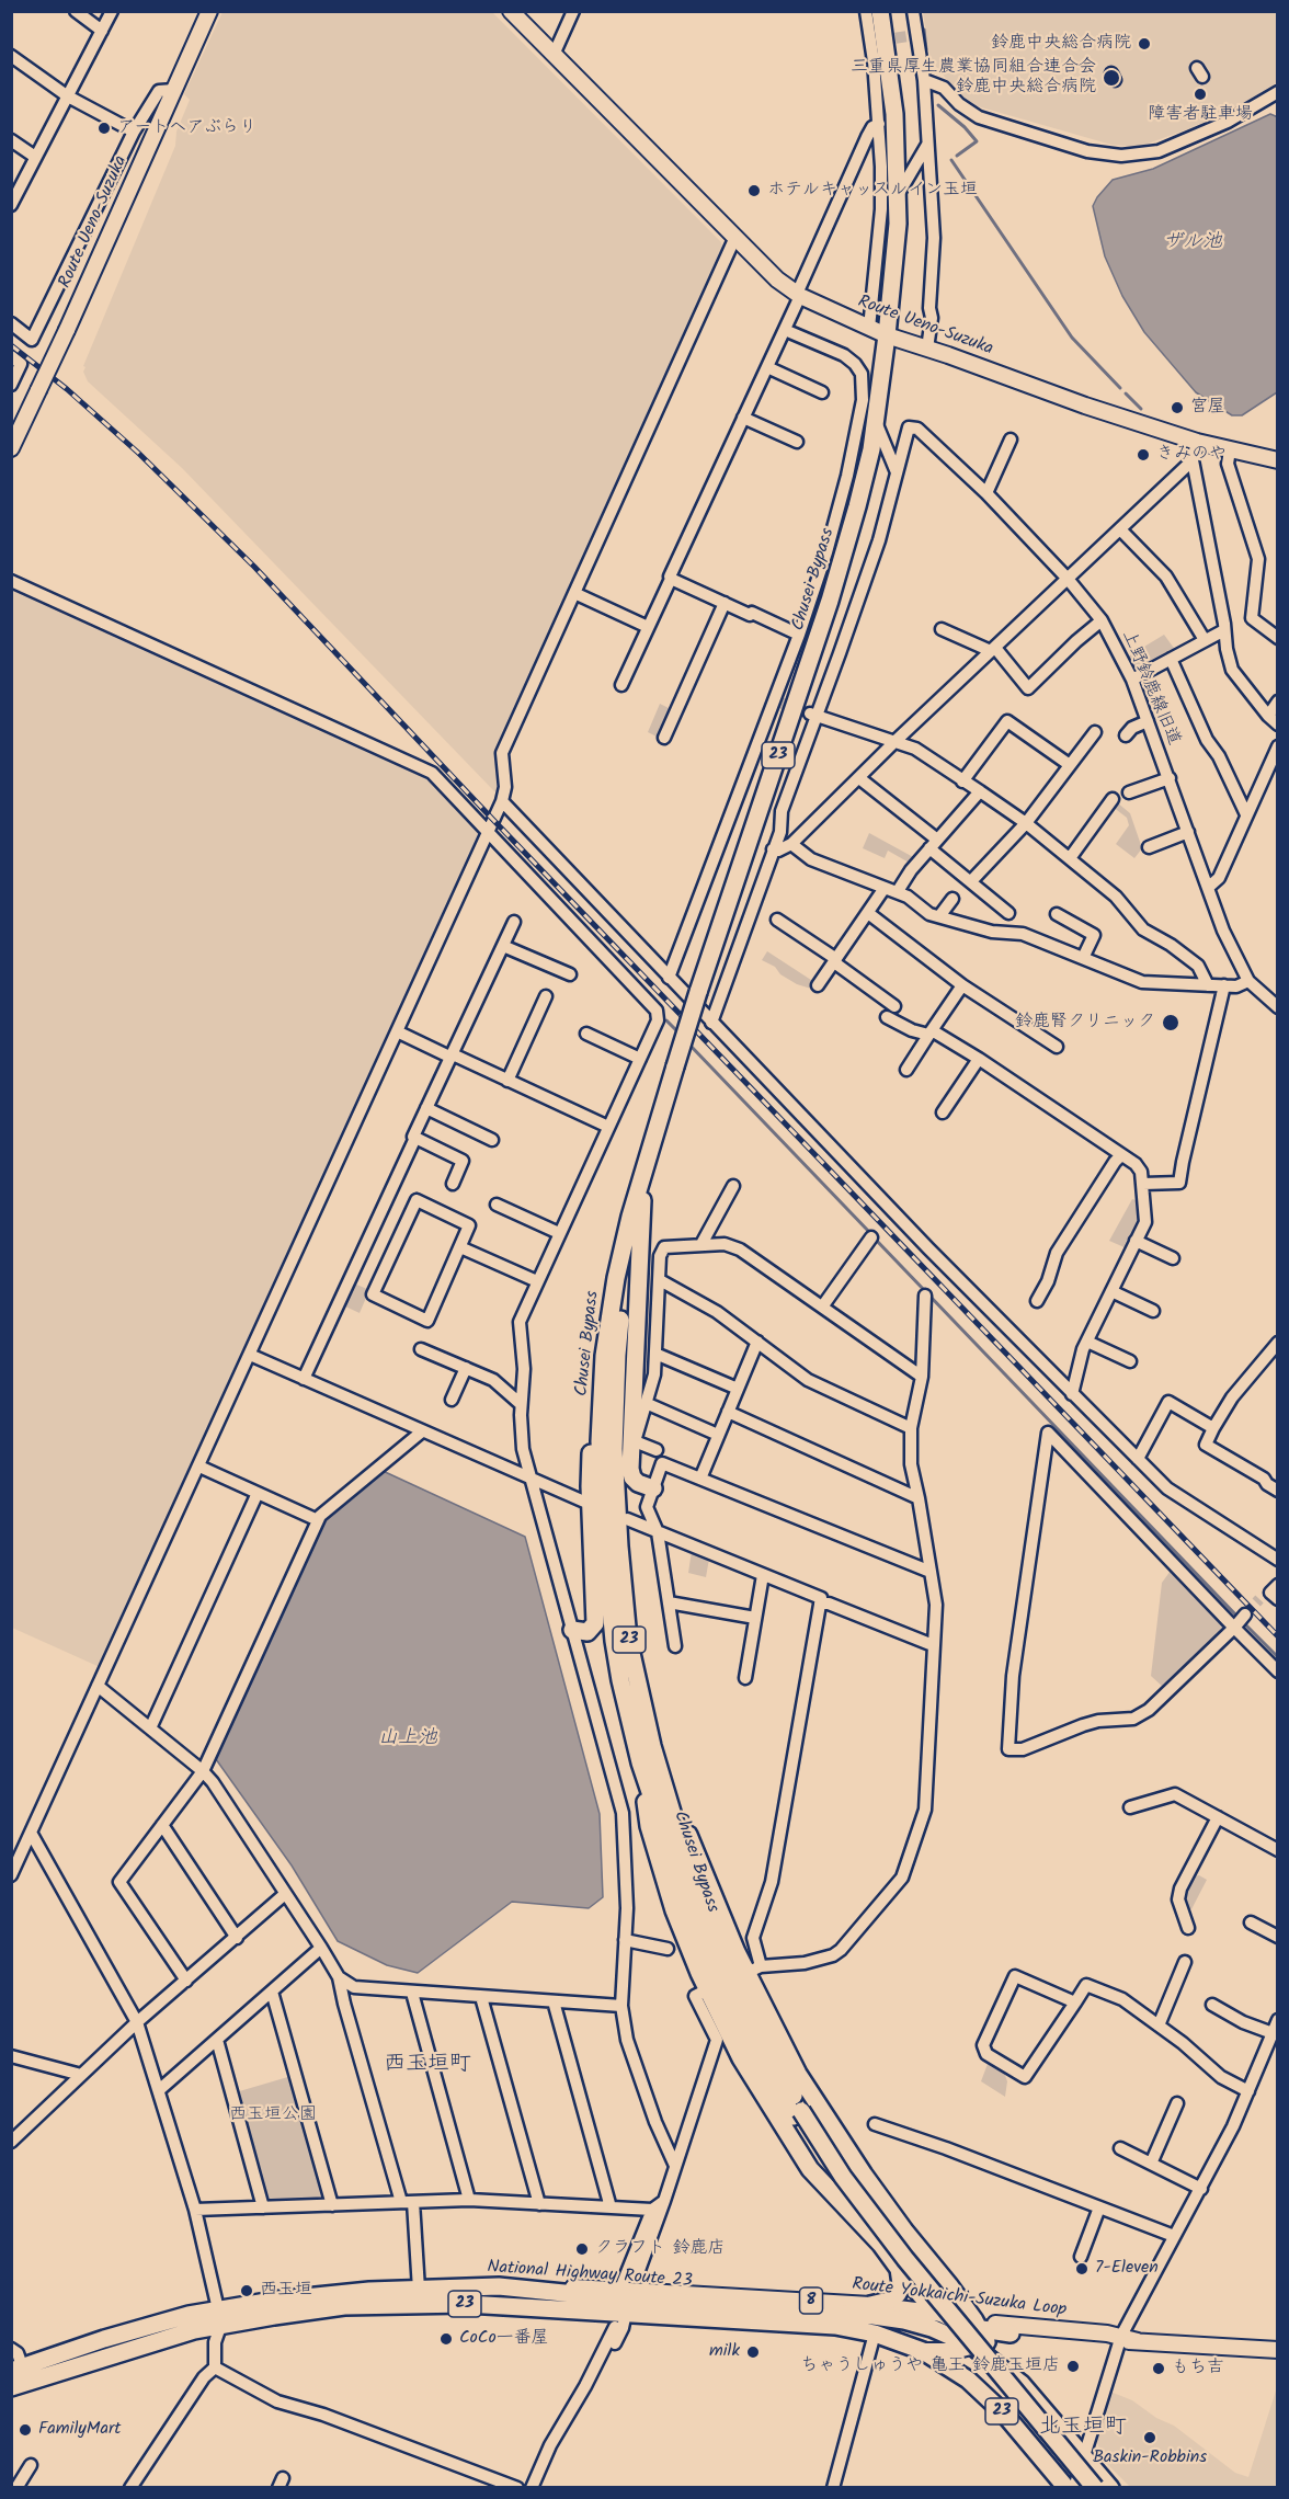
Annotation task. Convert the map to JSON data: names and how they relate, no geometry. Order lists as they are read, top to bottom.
{
  "streets": {
    "highway": ["Chusei Bypass", "23", "National Highway Route 23"],
    "main road": ["Route Ueno-Suzuka", "Route Yokkaichi-Suzuka Loop", "8"],
    "street": ["上野鈴鹿線旧道"]
  },
  "crossings": [
    ["Route Ueno-Suzuka", "Chusei Bypass"],
    ["National Highway Route 23", "Route Yokkaichi-Suzuka Loop"]
  ],
  "districts": ["西玉垣町", "北玉垣町"],
  "water": ["ザル池", "山上池"],
  "parks": ["西玉垣公園"],
  "places": [
    "鈴鹿中央総合病院",
    "三重県厚生農業協同組合連合会 鈴鹿中央総合病院",
    "障害者駐車場",
    "アートヘアぶらり",
    "ホテルキャッスルイン玉垣",
    "宮屋",
    "きみのや",
    "鈴鹿腎クリニック",
    "クラフト 鈴鹿店",
    "7-Eleven",
    "西玉垣",
    "CoCo一番屋",
    "milk",
    "ちゃうしゅうや 亀王 鈴鹿玉垣店",
    "もち吉",
    "FamilyMart",
    "Baskin-Robbins"
  ]
}
